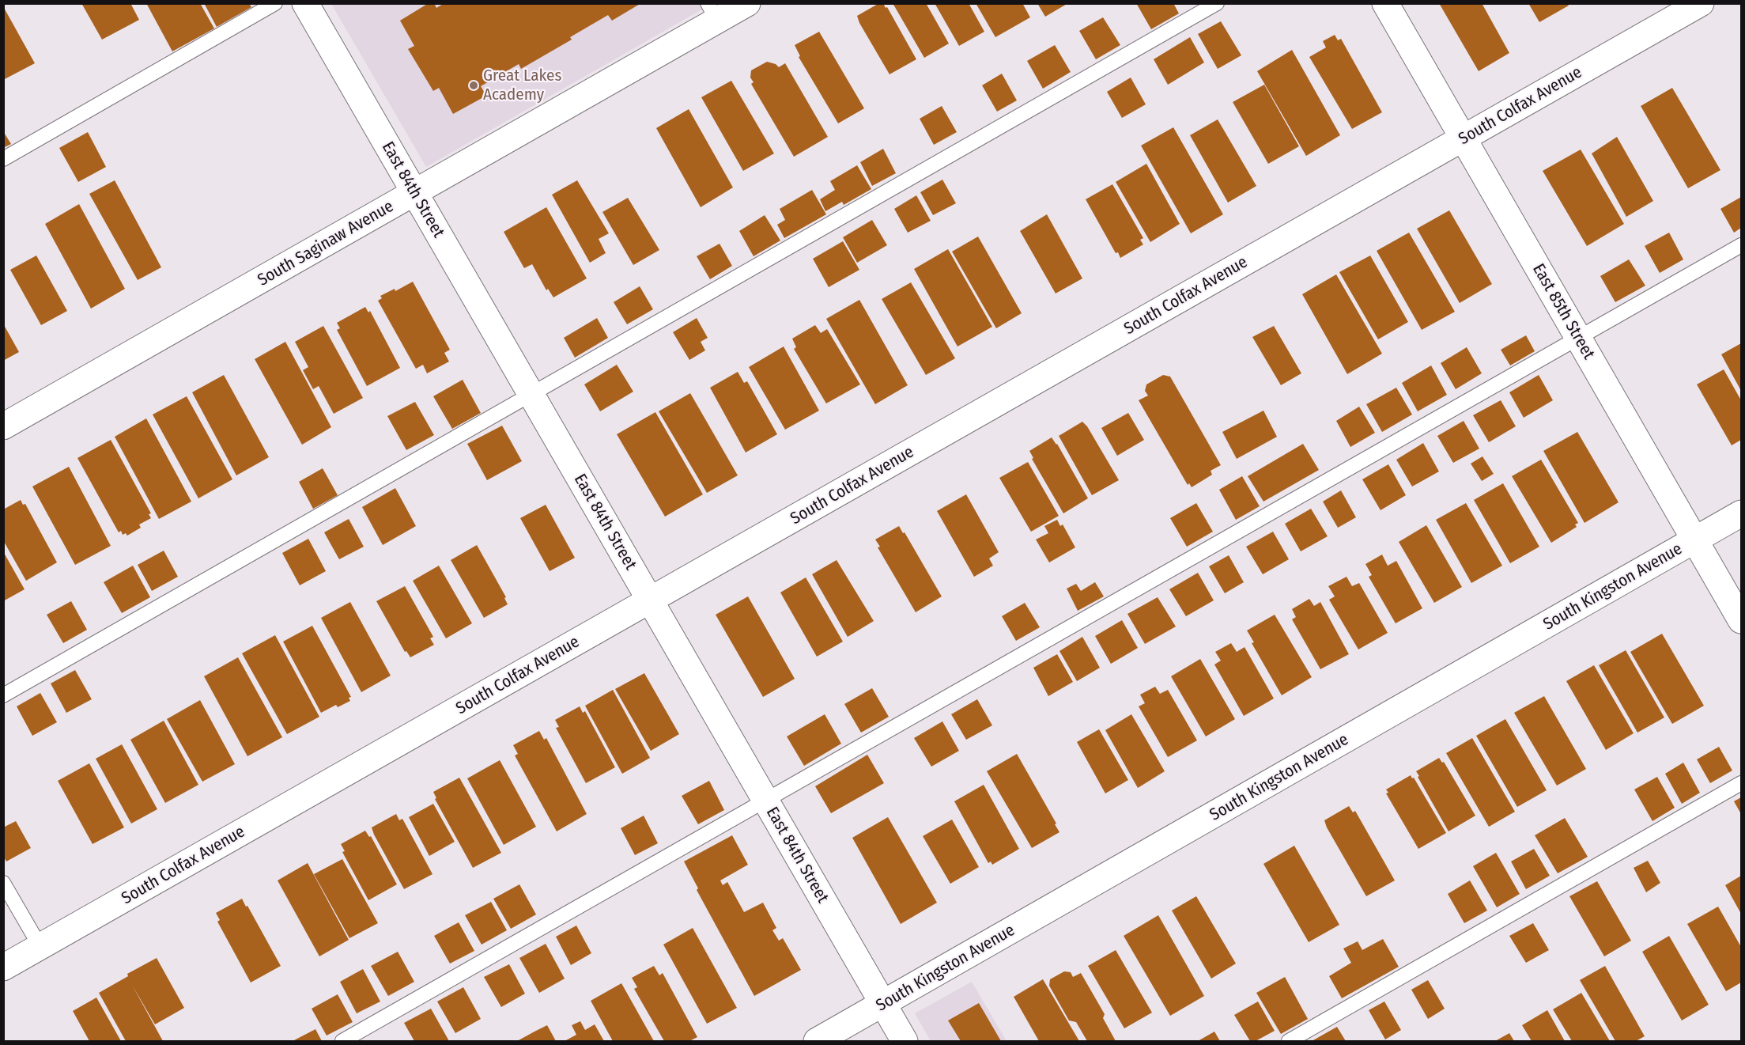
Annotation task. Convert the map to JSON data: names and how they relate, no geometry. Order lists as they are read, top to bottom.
{
  "streets": {
    "street": [
      "South Colfax Avenue",
      "East 84th Street",
      "South Saginaw Avenue",
      "East 85th Street",
      "South Kingston Avenue"
    ]
  },
  "crossings": [
    ["South Colfax Avenue", "East 84th Street"],
    ["South Colfax Avenue", "East 85th Street"],
    ["East 84th Street", "South Saginaw Avenue"],
    ["East 84th Street", "South Kingston Avenue"],
    ["East 85th Street", "South Kingston Avenue"]
  ],
  "places": ["Great Lakes Academy"]
}
